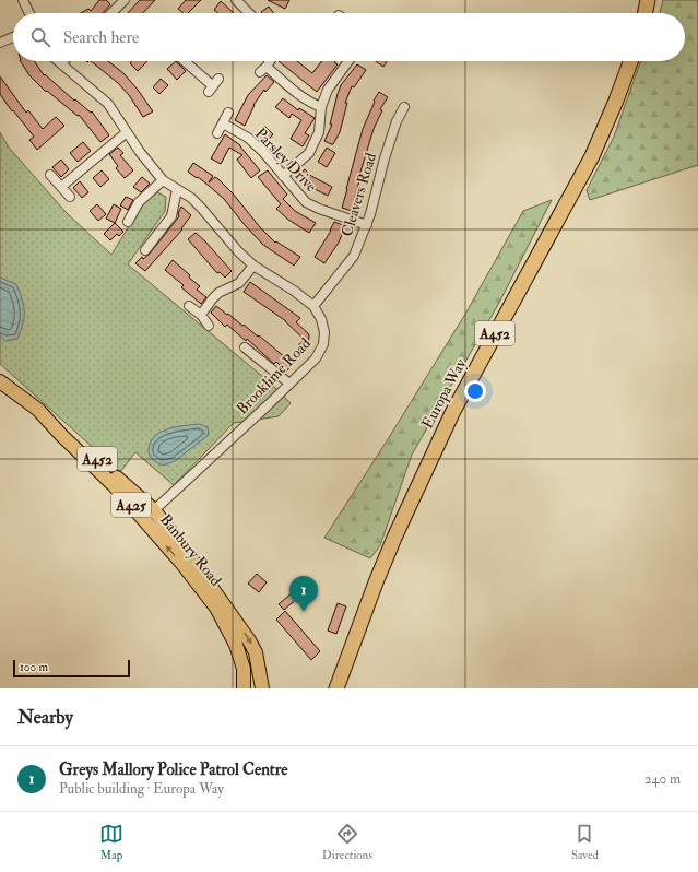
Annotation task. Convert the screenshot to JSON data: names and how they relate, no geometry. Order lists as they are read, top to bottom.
{
  "streets": {
    "highway": ["A452", "Europa Way"],
    "main road": ["A425", "Banbury Road"],
    "street": ["Parsley Drive", "Cleavers Road", "Brooklime Road"]
  },
  "crossings": [
    ["Parsley Drive", "Cleavers Road"],
    ["Cleavers Road", "Brooklime Road"],
    ["Brooklime Road", "Banbury Road"]
  ],
  "scale_bar": "100 m",
  "page": {
    "search": "Search here",
    "pins": "1",
    "scale": "100 m",
    "heading": "Nearby",
    "list": [
      {
        "mark": "1",
        "name": "Greys Mallory Police Patrol Centre",
        "note": "Public building · Europa Way",
        "value": "240 m"
      }
    ],
    "nav": ["Map", "Directions", "Saved"]
  }
}
